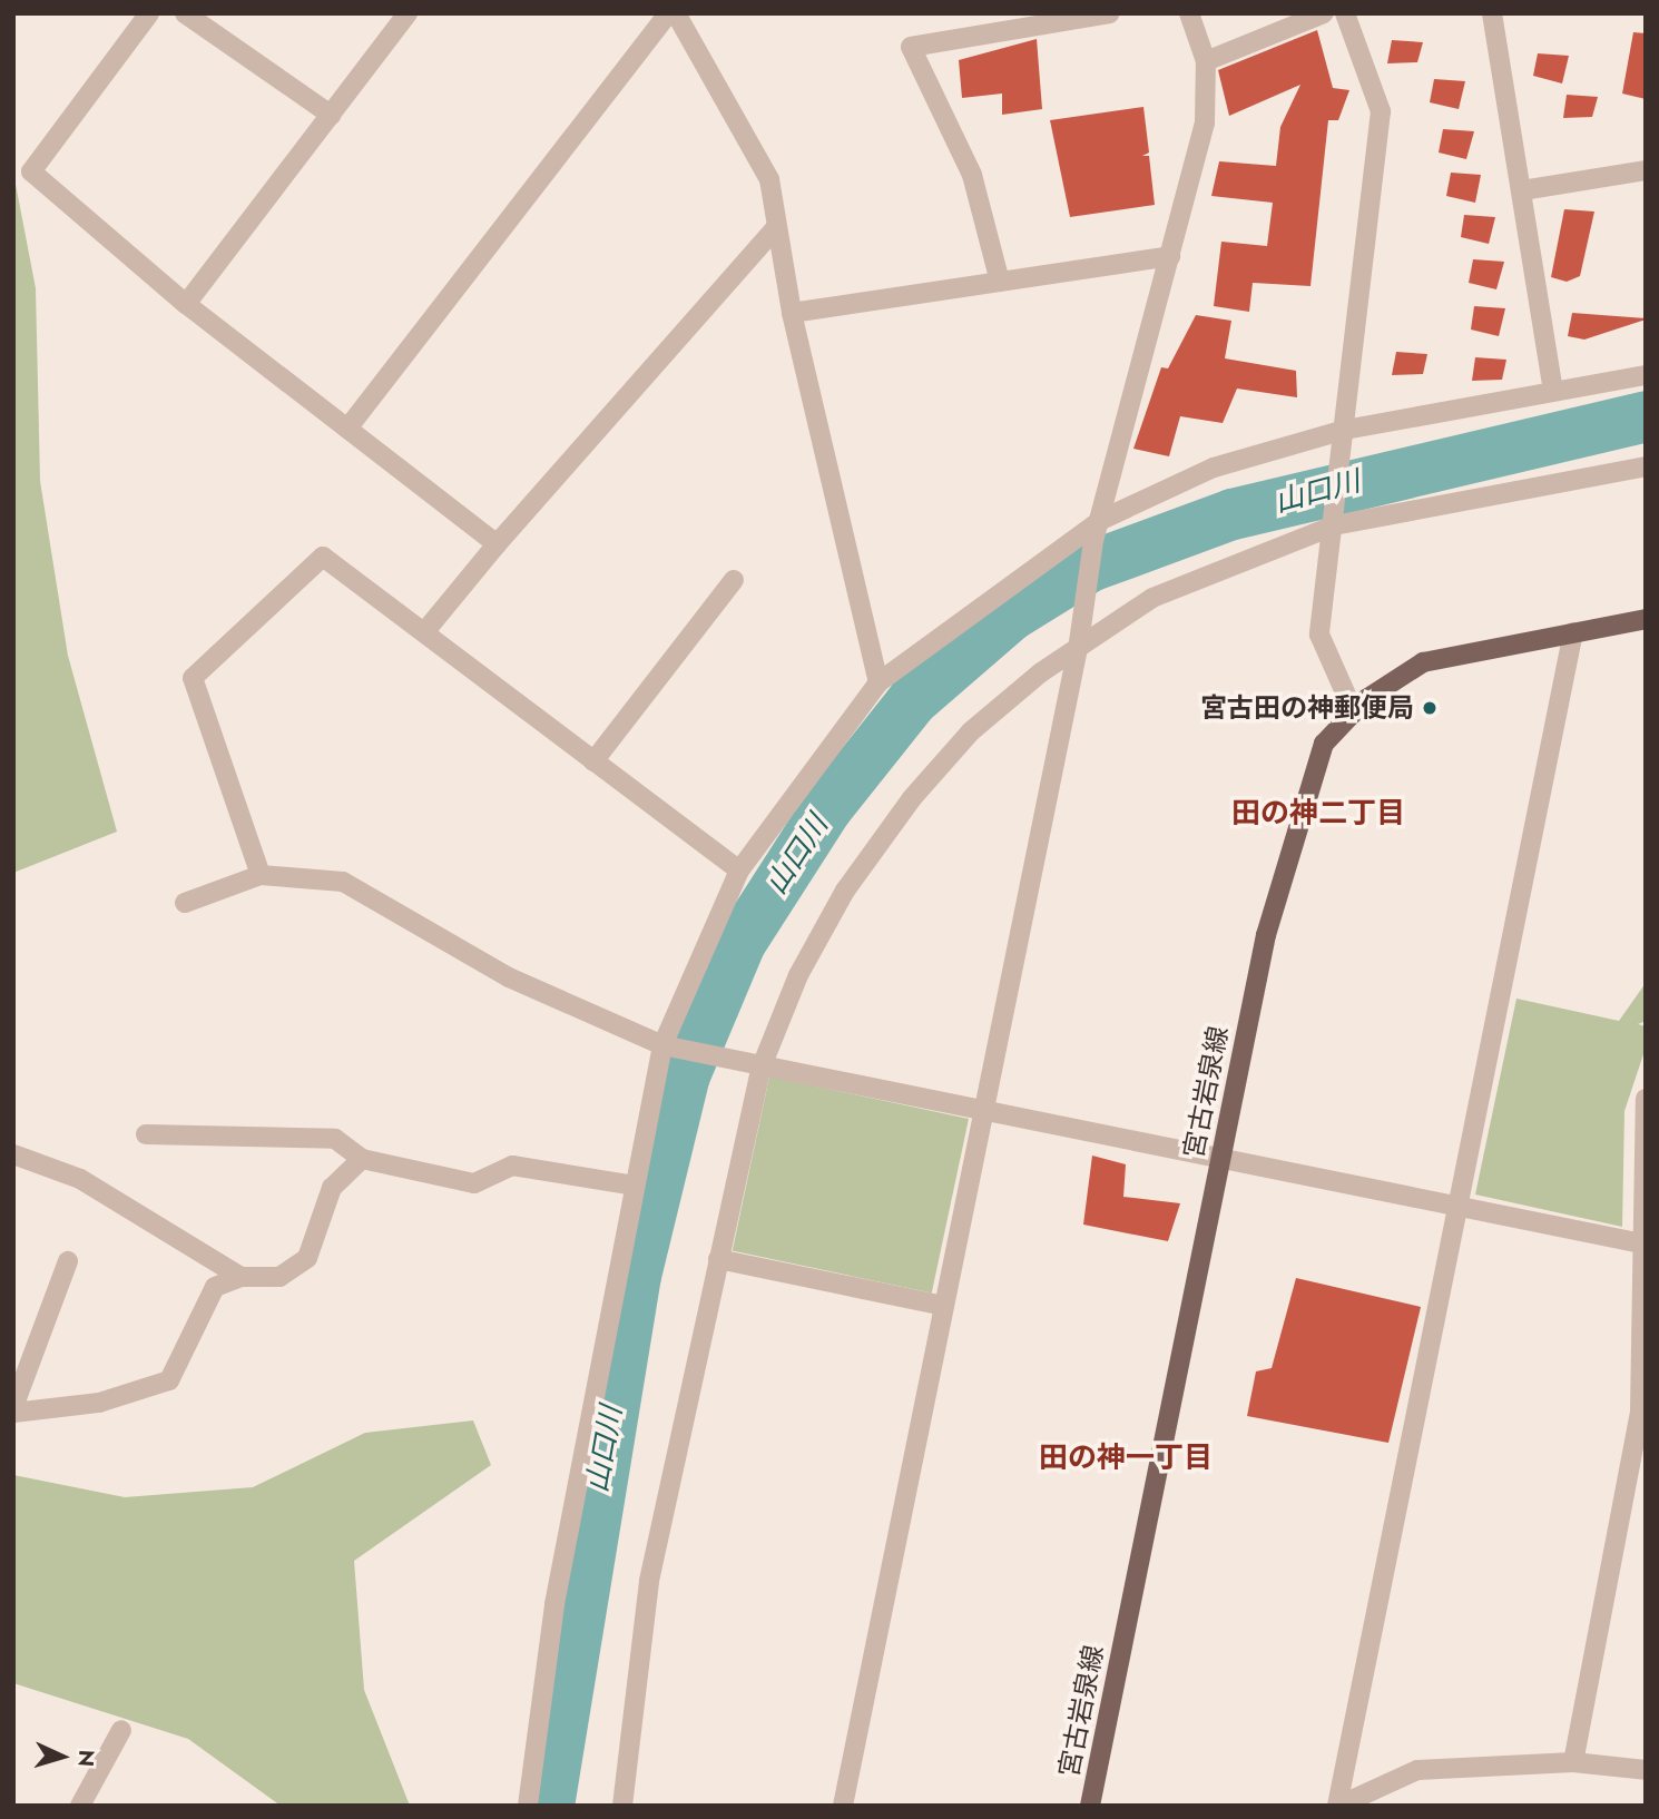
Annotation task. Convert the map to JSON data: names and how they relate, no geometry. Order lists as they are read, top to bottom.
{
  "streets": {
    "main road": ["宮古岩泉線"]
  },
  "districts": ["田の神二丁目", "田の神一丁目"],
  "water": ["山口川"],
  "places": ["宮古田の神郵便局"],
  "north": "right"
}
